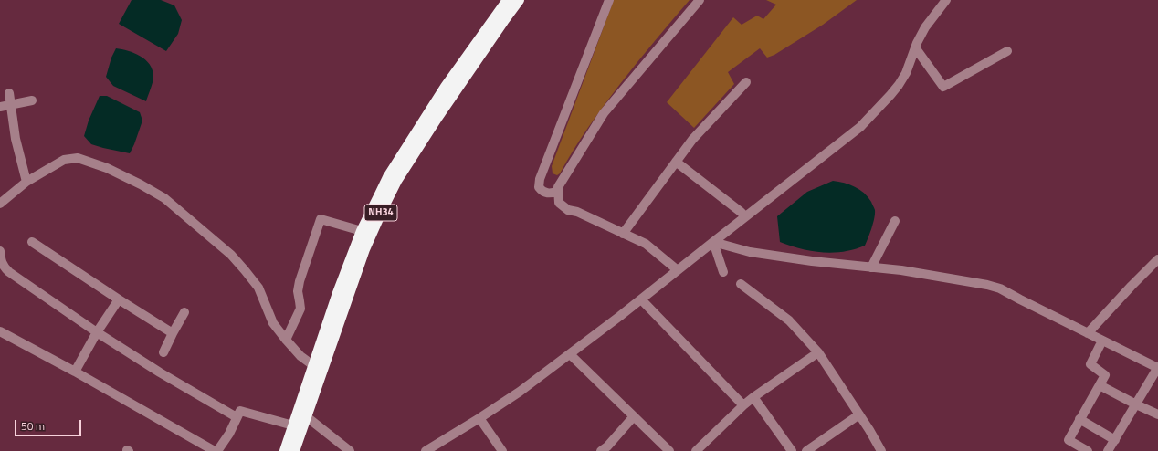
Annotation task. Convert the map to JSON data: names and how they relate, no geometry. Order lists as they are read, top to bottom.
{
  "streets": {
    "highway": ["NH34"]
  },
  "scale_bar": "50 m"
}
